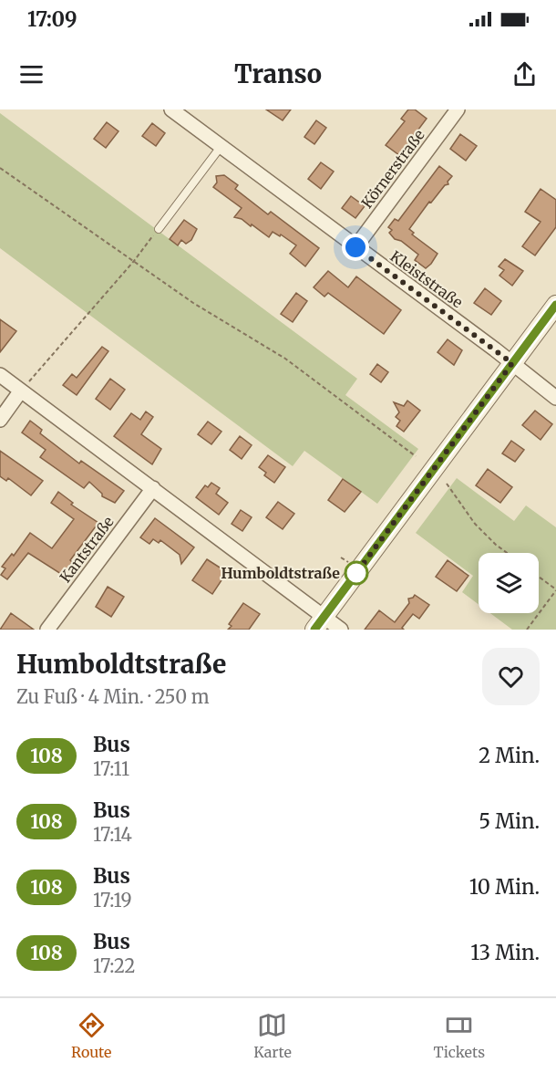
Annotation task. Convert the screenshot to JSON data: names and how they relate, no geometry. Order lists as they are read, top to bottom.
{
  "streets": {
    "street": ["Körnerstraße", "Kleiststraße", "Kantstraße"]
  },
  "crossings": [
    ["Körnerstraße", "Kleiststraße"]
  ],
  "places": ["Humboldtstraße"],
  "lines": ["bus line 108"],
  "page": {
    "status": "17:09",
    "header": "Transo",
    "heading": ["Humboldtstraße", "Zu Fuß · 4 Min. · 250 m"],
    "list": [
      {
        "mark": "108",
        "name": "Bus",
        "note": "17:11",
        "value": "2 Min."
      },
      {
        "mark": "108",
        "name": "Bus",
        "note": "17:14",
        "value": "5 Min."
      },
      {
        "mark": "108",
        "name": "Bus",
        "note": "17:19",
        "value": "10 Min."
      },
      {
        "mark": "108",
        "name": "Bus",
        "note": "17:22",
        "value": "13 Min."
      }
    ],
    "tabs": ["Route", "Karte", "Tickets"]
  }
}
